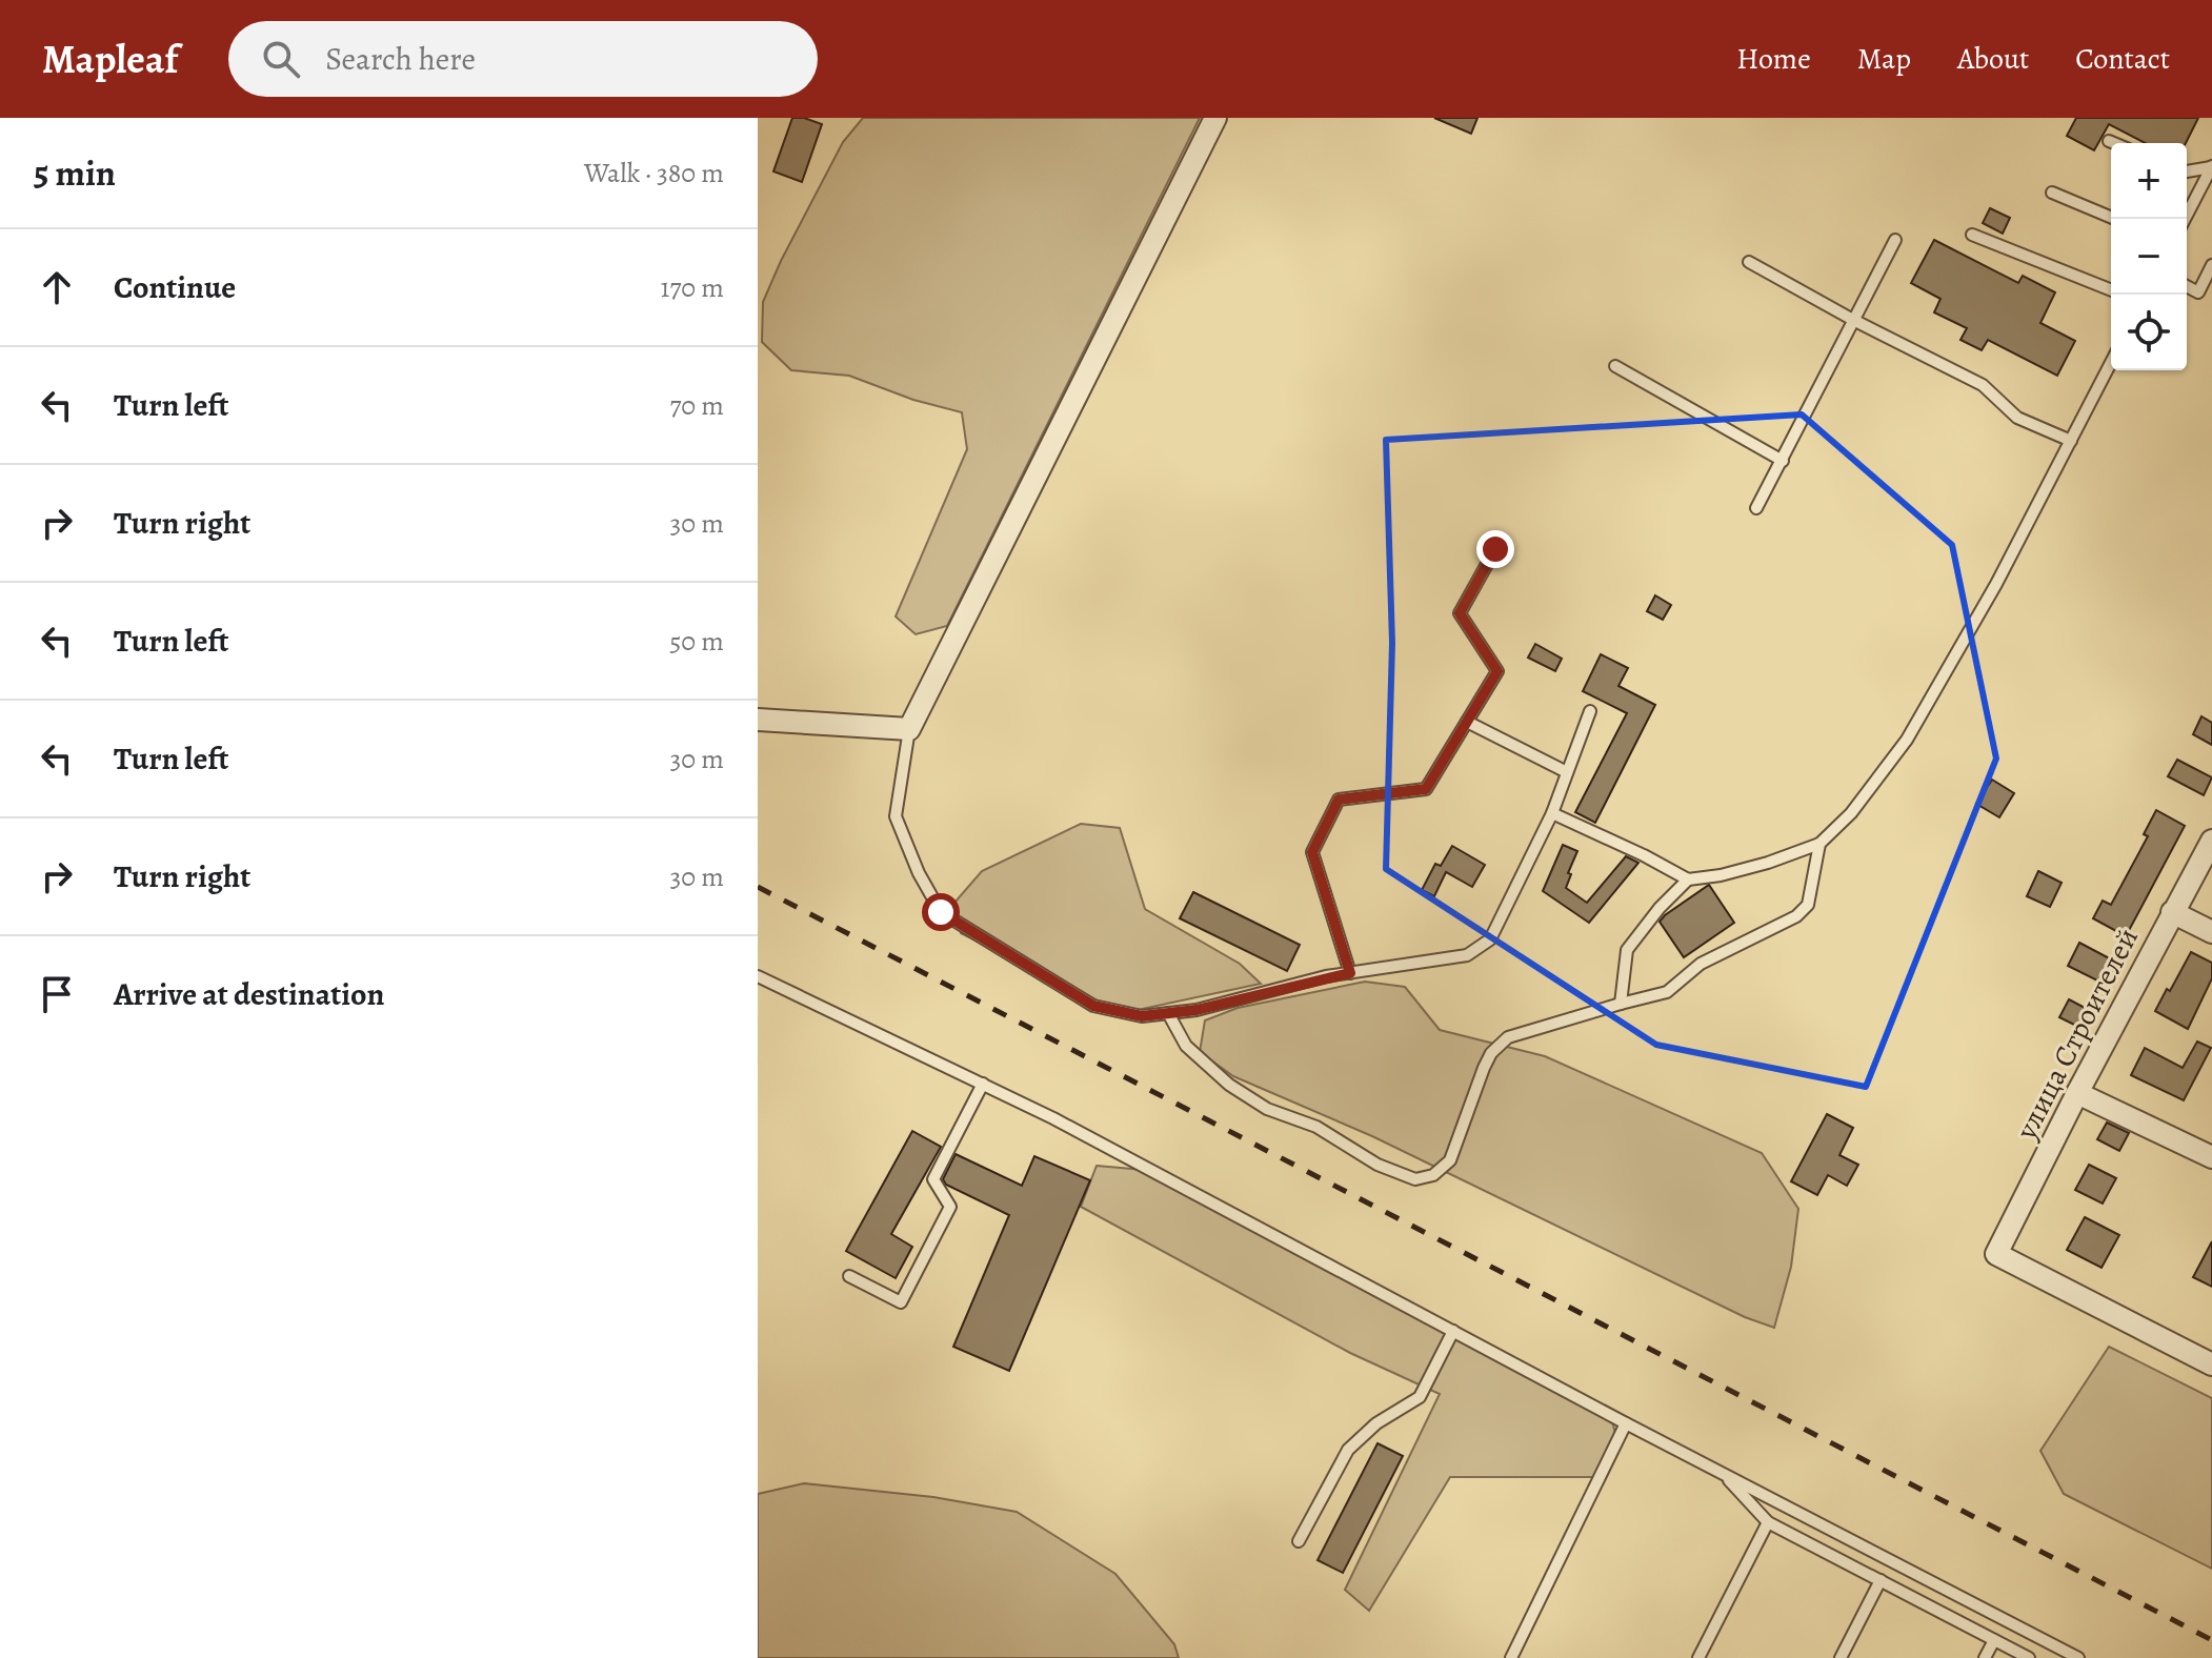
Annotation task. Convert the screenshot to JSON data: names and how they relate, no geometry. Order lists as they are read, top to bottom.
{
  "streets": {
    "street": ["улица Строителей"]
  },
  "page": {
    "header": "Mapleaf",
    "search": "Search here",
    "nav": [
      "Home",
      "Map",
      "About",
      "Contact"
    ],
    "heading": ["5 min", "Walk · 380 m"],
    "map_buttons": ["+", "−"],
    "list": [
      ["Continue", "170 m"],
      ["Turn left", "70 m"],
      ["Turn right", "30 m"],
      ["Turn left", "50 m"],
      ["Turn left", "30 m"],
      ["Turn right", "30 m"],
      "Arrive at destination"
    ]
  }
}
